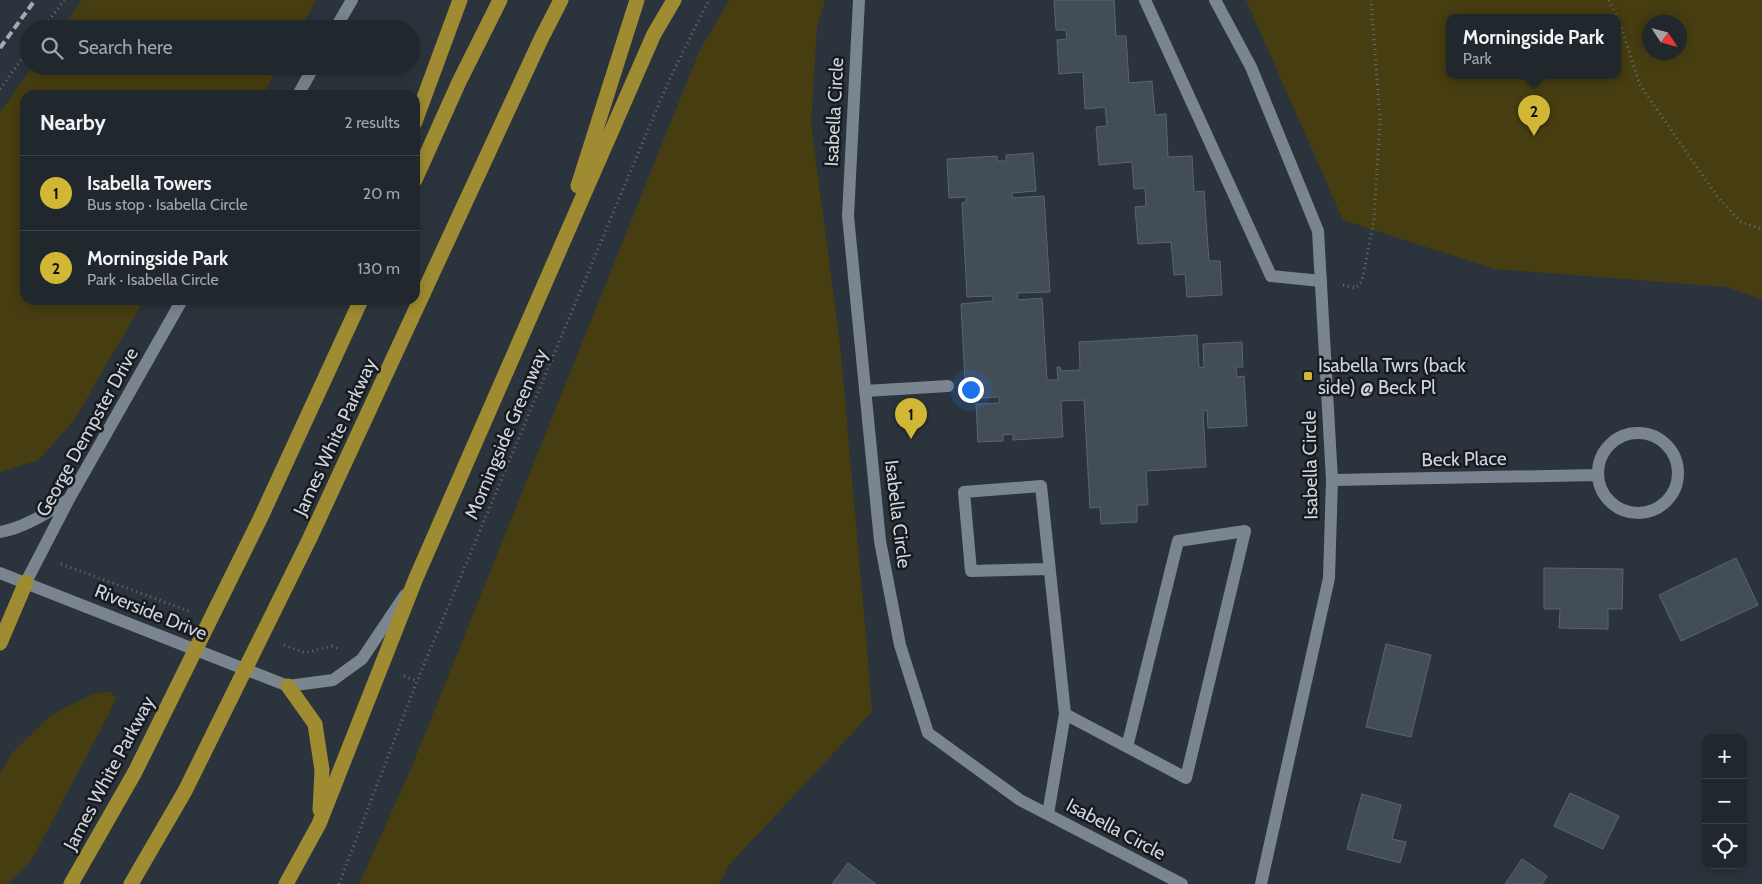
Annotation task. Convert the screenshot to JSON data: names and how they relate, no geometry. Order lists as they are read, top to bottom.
{
  "streets": {
    "highway": ["James White Parkway"],
    "street": [
      "Isabella Circle",
      "George Dempster Drive",
      "Beck Place",
      "Riverside Drive"
    ],
    "path": ["Morningside Greenway"]
  },
  "crossings": [
    ["Isabella Circle", "Beck Place"],
    ["George Dempster Drive", "Riverside Drive"]
  ],
  "places": {
    "transit": ["Isabella Twrs (back side) @ Beck Pl"]
  },
  "north": "bottom right",
  "page": {
    "popup": ["Morningside Park", "Park"],
    "search": "Search here",
    "heading": ["Nearby", "2 results"],
    "pins": ["2", "1"],
    "list": [
      {
        "mark": "1",
        "name": "Isabella Towers",
        "note": "Bus stop · Isabella Circle",
        "value": "20 m"
      },
      {
        "mark": "2",
        "name": "Morningside Park",
        "note": "Park · Isabella Circle",
        "value": "130 m"
      }
    ],
    "map_buttons": ["+", "−"]
  }
}
